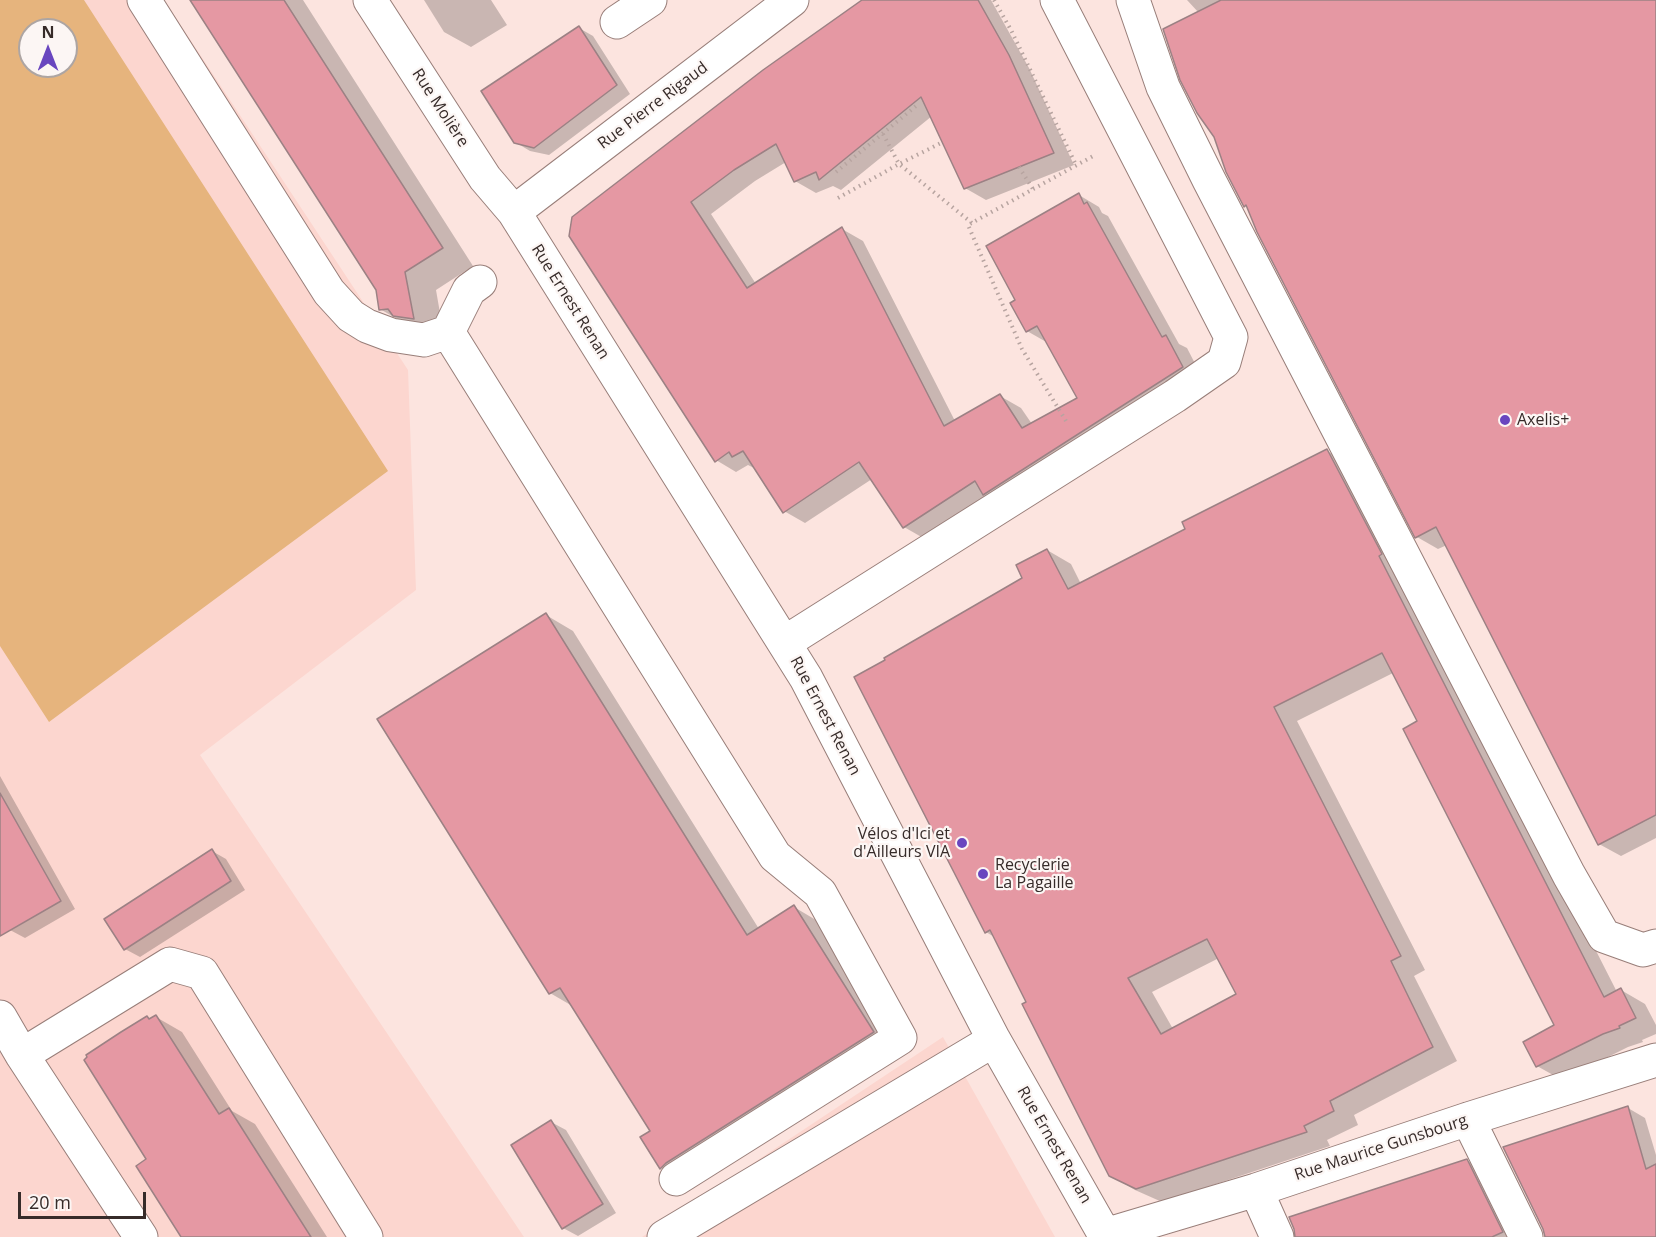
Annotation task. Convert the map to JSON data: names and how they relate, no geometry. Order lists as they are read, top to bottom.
{
  "streets": {
    "street": [
      "Rue Pierre Rigaud",
      "Rue Molière",
      "Rue Ernest Renan",
      "Rue Maurice Gunsbourg"
    ]
  },
  "crossings": [
    ["Rue Pierre Rigaud", "Rue Molière"],
    ["Rue Pierre Rigaud", "Rue Ernest Renan"],
    ["Rue Molière", "Rue Ernest Renan"],
    ["Rue Ernest Renan", "Rue Maurice Gunsbourg"]
  ],
  "places": ["Axelis+", "Vélos d'Ici et d'Ailleurs VIA", "Recyclerie La Pagaille"],
  "scale_bar": "20 m",
  "north": "top"
}
